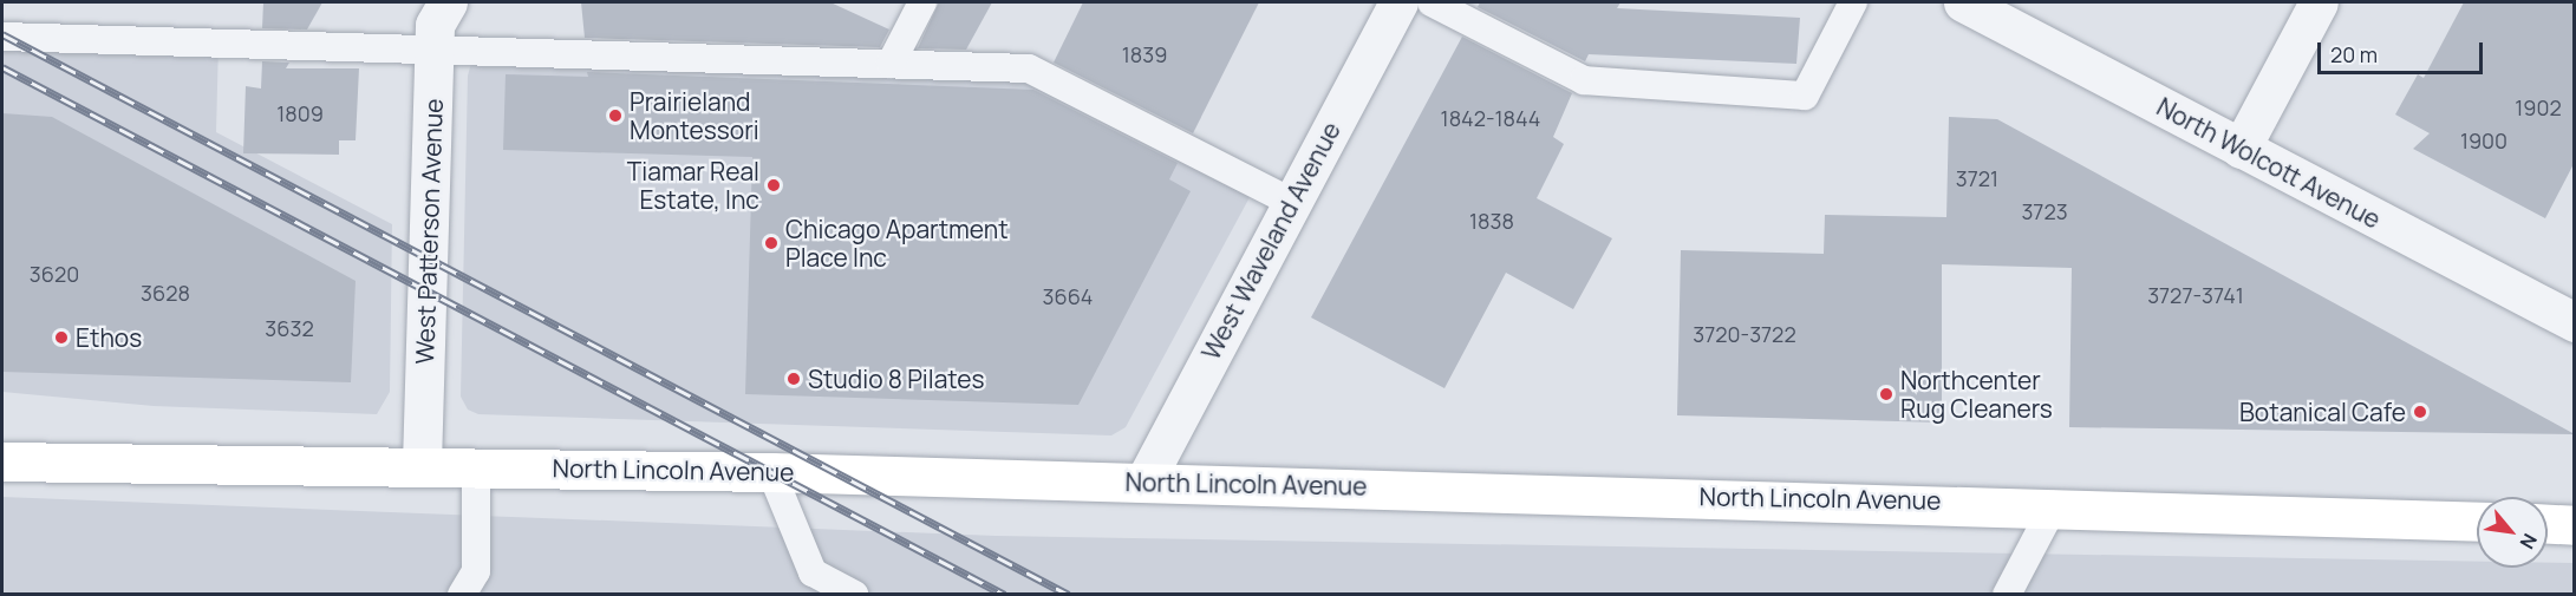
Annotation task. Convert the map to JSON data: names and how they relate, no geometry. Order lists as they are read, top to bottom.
{
  "streets": {
    "main road": ["North Lincoln Avenue"],
    "street": ["North Wolcott Avenue", "West Patterson Avenue", "West Waveland Avenue"]
  },
  "crossings": [
    ["West Patterson Avenue", "North Lincoln Avenue"],
    ["West Waveland Avenue", "North Lincoln Avenue"]
  ],
  "places": [
    "Prairieland Montessori",
    "Tiamar Real Estate, Inc",
    "Chicago Apartment Place Inc",
    "Ethos",
    "Studio 8 Pilates",
    "Northcenter Rug Cleaners",
    "Botanical Cafe"
  ],
  "house_numbers": [
    "1839",
    "1902",
    "1809",
    "1842-1844",
    "1900",
    "3721",
    "3723",
    "1838",
    "3620",
    "3628",
    "3727-3741",
    "3664",
    "3632",
    "3720-3722"
  ],
  "scale_bar": "20 m",
  "north": "bottom right"
}
